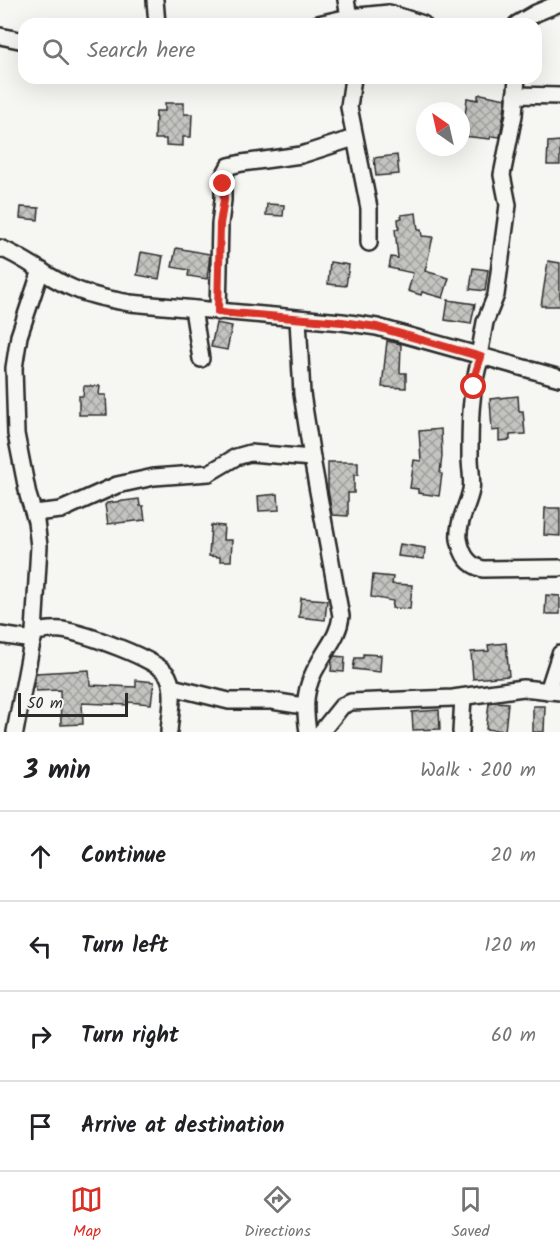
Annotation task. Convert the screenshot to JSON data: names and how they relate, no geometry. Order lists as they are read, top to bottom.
{
  "scale_bar": "50 m",
  "north": "top left",
  "page": {
    "search": "Search here",
    "scale": "50 m",
    "heading": ["3 min", "Walk · 200 m"],
    "list": [
      ["Continue", "20 m"],
      ["Turn left", "120 m"],
      ["Turn right", "60 m"],
      "Arrive at destination"
    ],
    "nav": ["Map", "Directions", "Saved"]
  }
}
